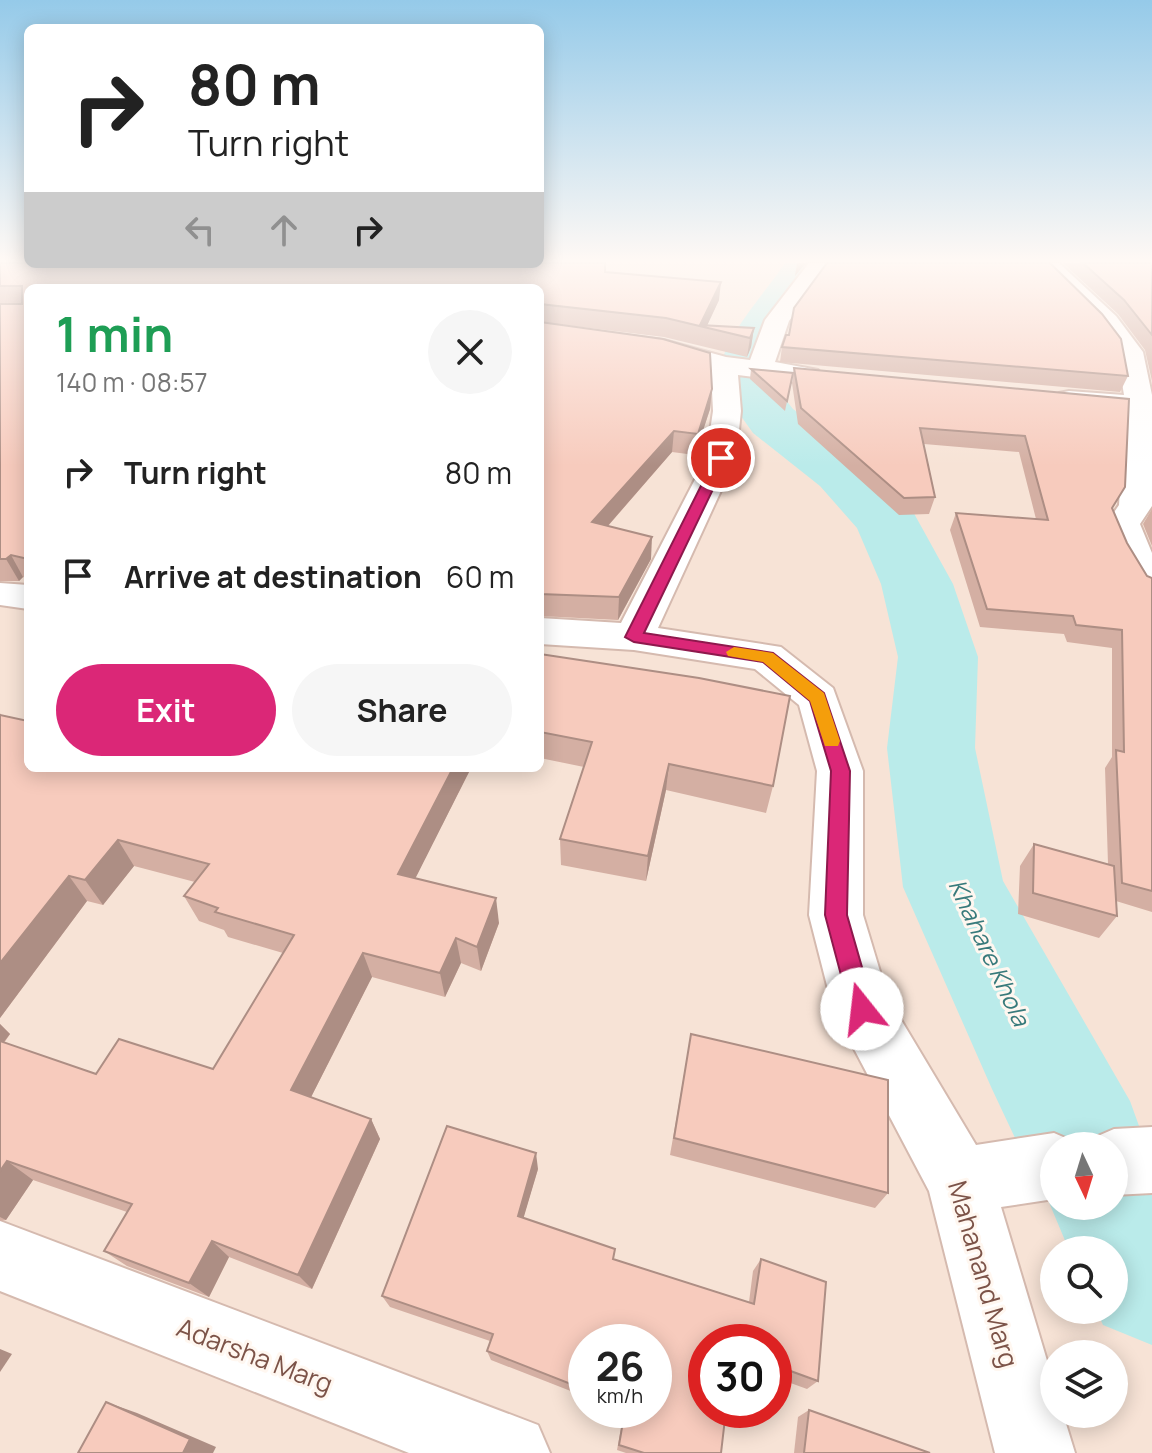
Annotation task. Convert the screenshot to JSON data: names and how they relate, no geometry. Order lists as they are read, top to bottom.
{
  "streets": {
    "street": ["Mahanand Marg", "Adarsha Marg"]
  },
  "water": ["Khahare Khola"],
  "north": "bottom",
  "page": {
    "turn": ["80 m", "Turn right"],
    "heading": ["1 min", "140 m · 08:57"],
    "list": [
      {
        "name": "Turn right",
        "value": "80 m"
      },
      {
        "name": "Arrive at destination",
        "value": "60 m"
      }
    ],
    "buttons": ["Exit", "Share"],
    "speed": "26 km/h",
    "limit": "30"
  }
}
